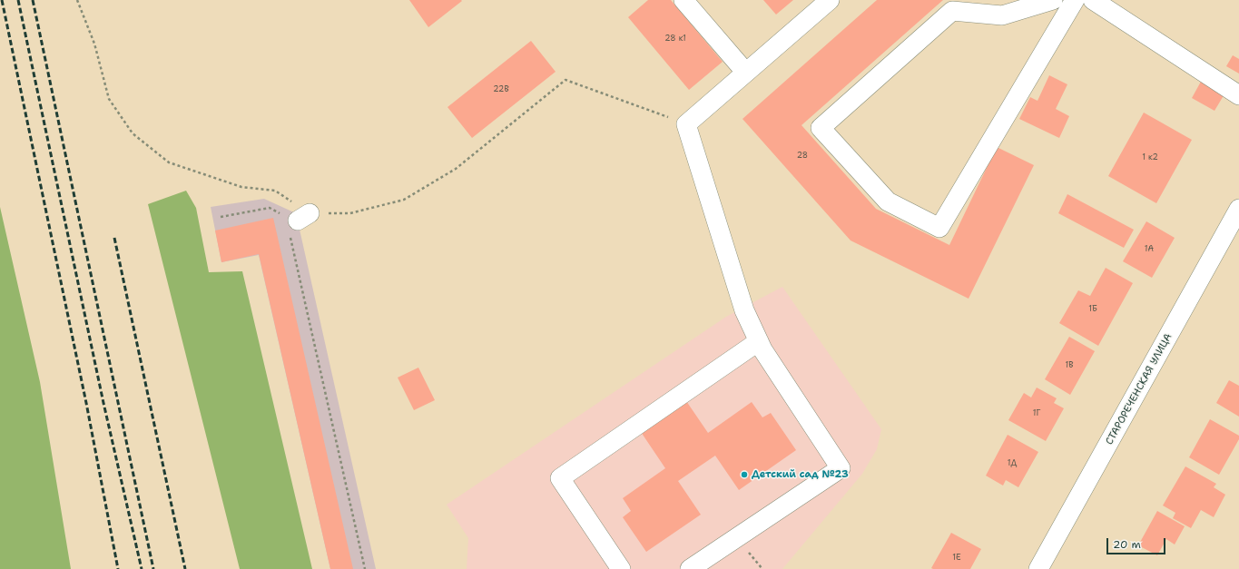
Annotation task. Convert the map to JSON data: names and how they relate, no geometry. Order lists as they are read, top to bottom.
{
  "streets": {
    "street": ["СТАРОРЕЧЕНСКАЯ УЛИЦА"]
  },
  "places": ["Детский сад №23"],
  "house_numbers": [
    "28 к1",
    "22В",
    "28",
    "1 к2",
    "1А",
    "1Б",
    "1В",
    "1Г",
    "1Д",
    "1Е"
  ],
  "scale_bar": "20 m"
}
